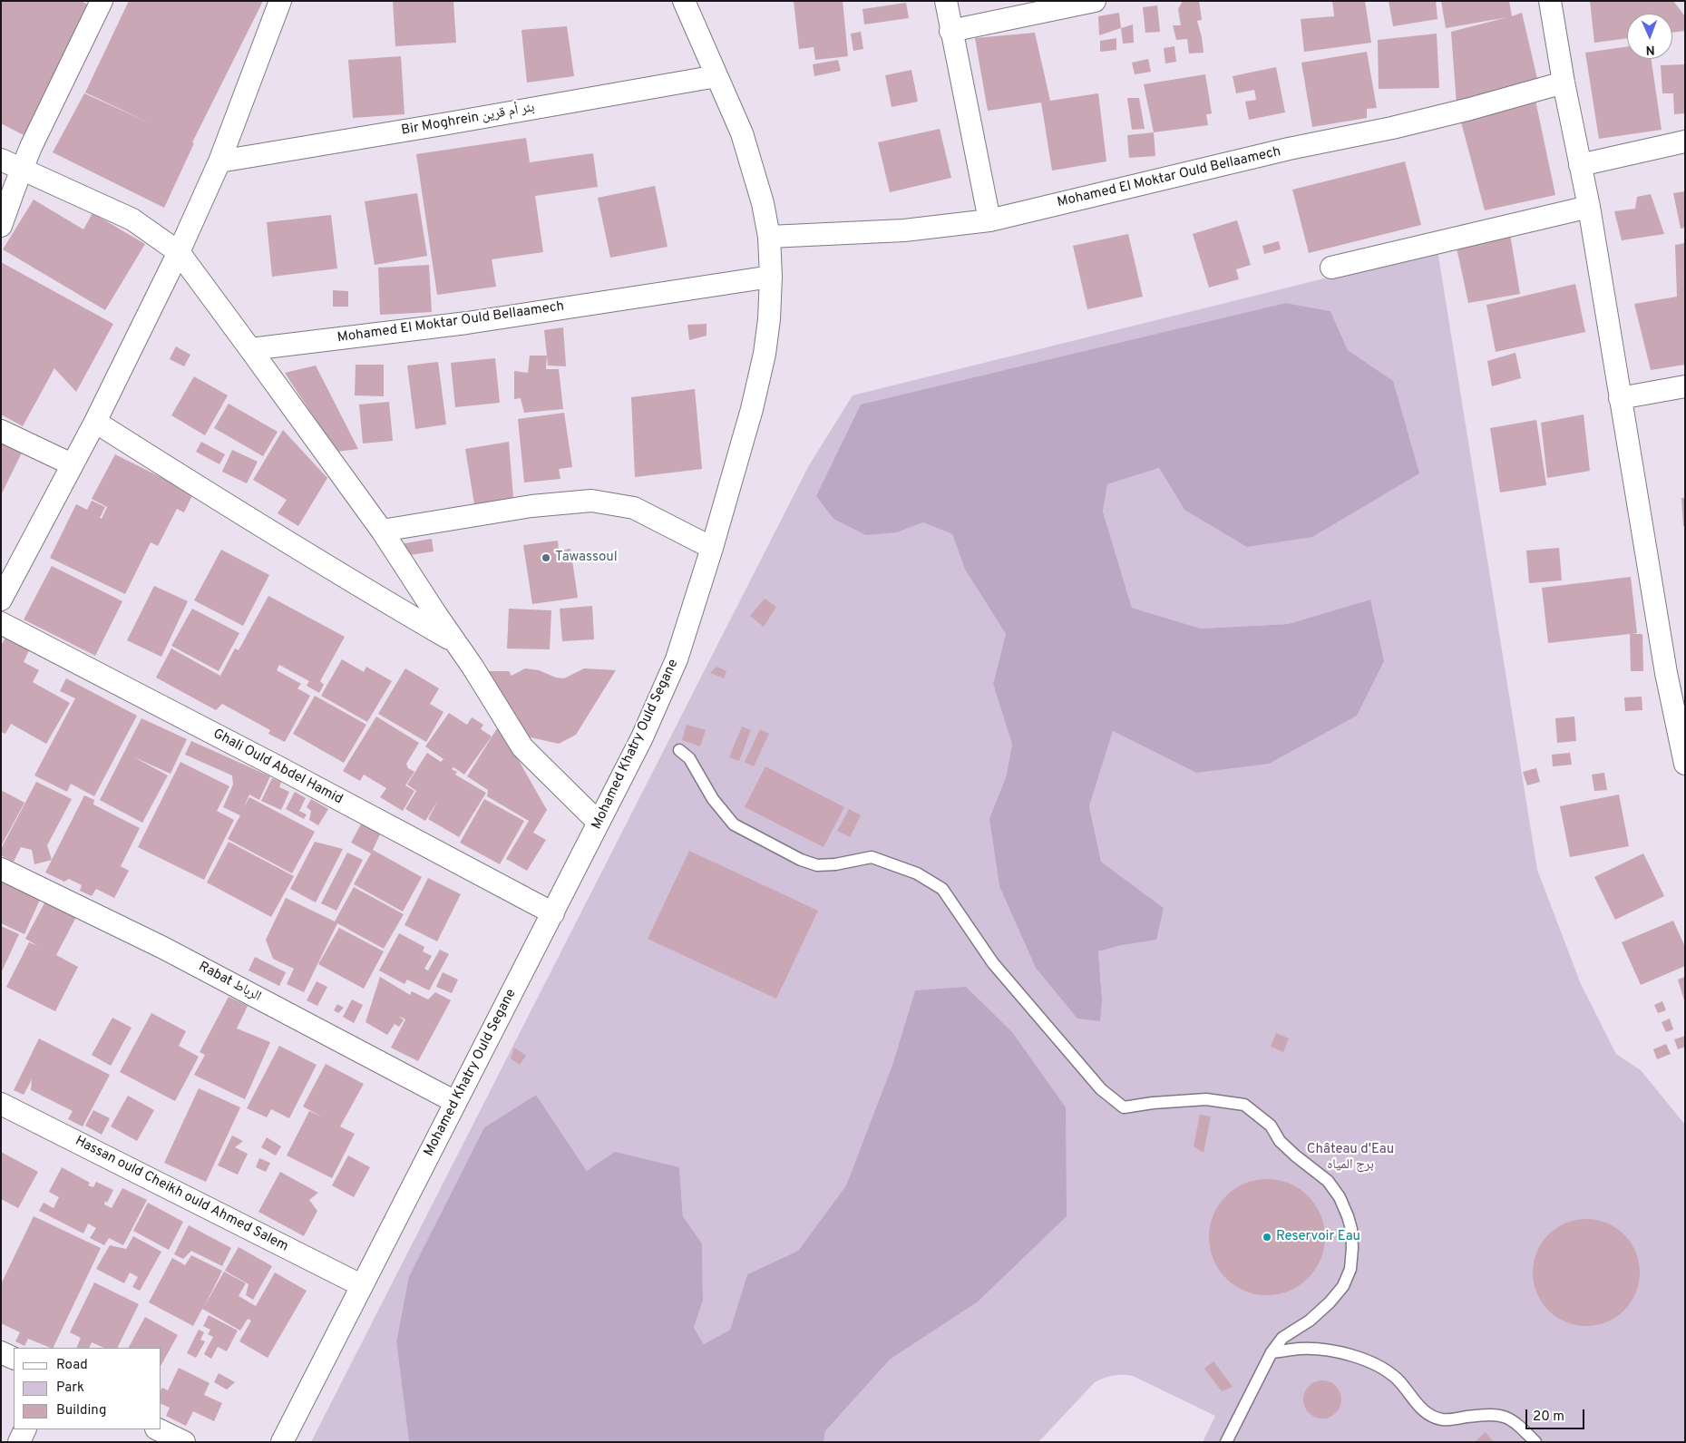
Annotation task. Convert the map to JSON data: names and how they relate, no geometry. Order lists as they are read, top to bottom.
{
  "streets": {
    "street": [
      "Bir Moghrein بئر أم قرين",
      "Mohamed El Moktar Ould Bellaamech",
      "Mohamed Khatry Ould Segane",
      "Ghali Ould Abdel Hamid",
      "Rabat الرباط",
      "Hassan ould Cheikh ould Ahmed Salem"
    ]
  },
  "crossings": [
    ["Bir Moghrein بئر أم قرين", "Mohamed Khatry Ould Segane"],
    ["Mohamed El Moktar Ould Bellaamech", "Mohamed Khatry Ould Segane"],
    ["Mohamed Khatry Ould Segane", "Ghali Ould Abdel Hamid"],
    ["Mohamed Khatry Ould Segane", "Rabat الرباط"],
    ["Mohamed Khatry Ould Segane", "Hassan ould Cheikh ould Ahmed Salem"]
  ],
  "parks": ["Château d'Eau برج المياه"],
  "places": ["Tawassoul", "Reservoir Eau"],
  "legend": ["Road", "Park", "Building"],
  "scale_bar": "20 m",
  "north": "bottom"
}
